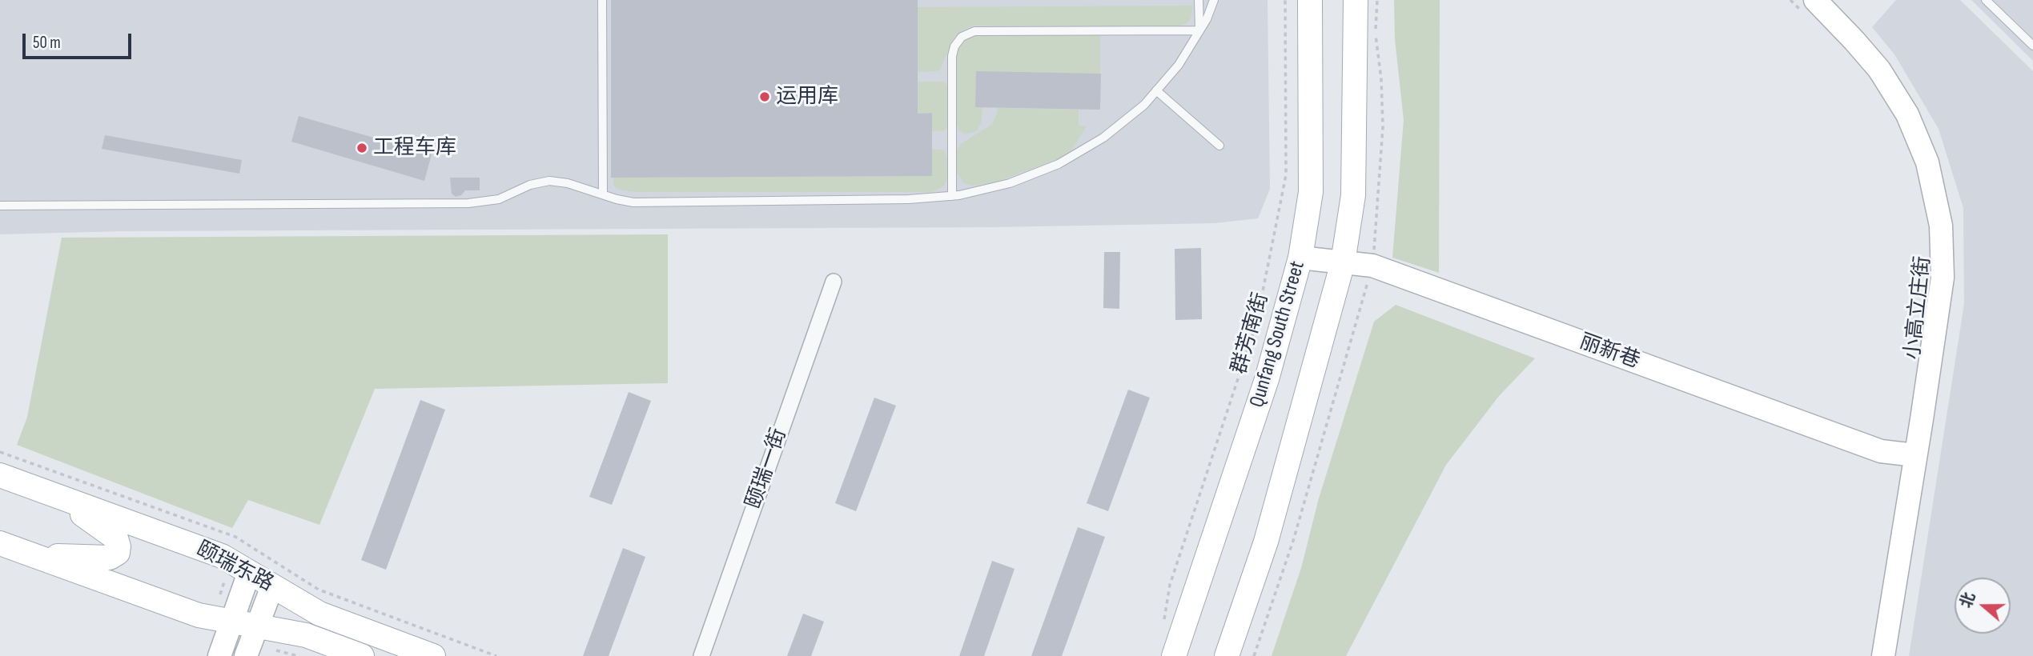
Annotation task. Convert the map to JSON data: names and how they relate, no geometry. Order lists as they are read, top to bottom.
{
  "streets": {
    "main road": ["Qunfang South Street", "颐瑞东路"],
    "street": ["小高立庄街", "丽新巷", "颐瑞一街"],
    "path": ["群芳南街"]
  },
  "crossings": [
    ["小高立庄街", "丽新巷"],
    ["Qunfang South Street", "丽新巷"]
  ],
  "places": ["运用库", "工程车库"],
  "scale_bar": "50 m",
  "north": "left"
}
